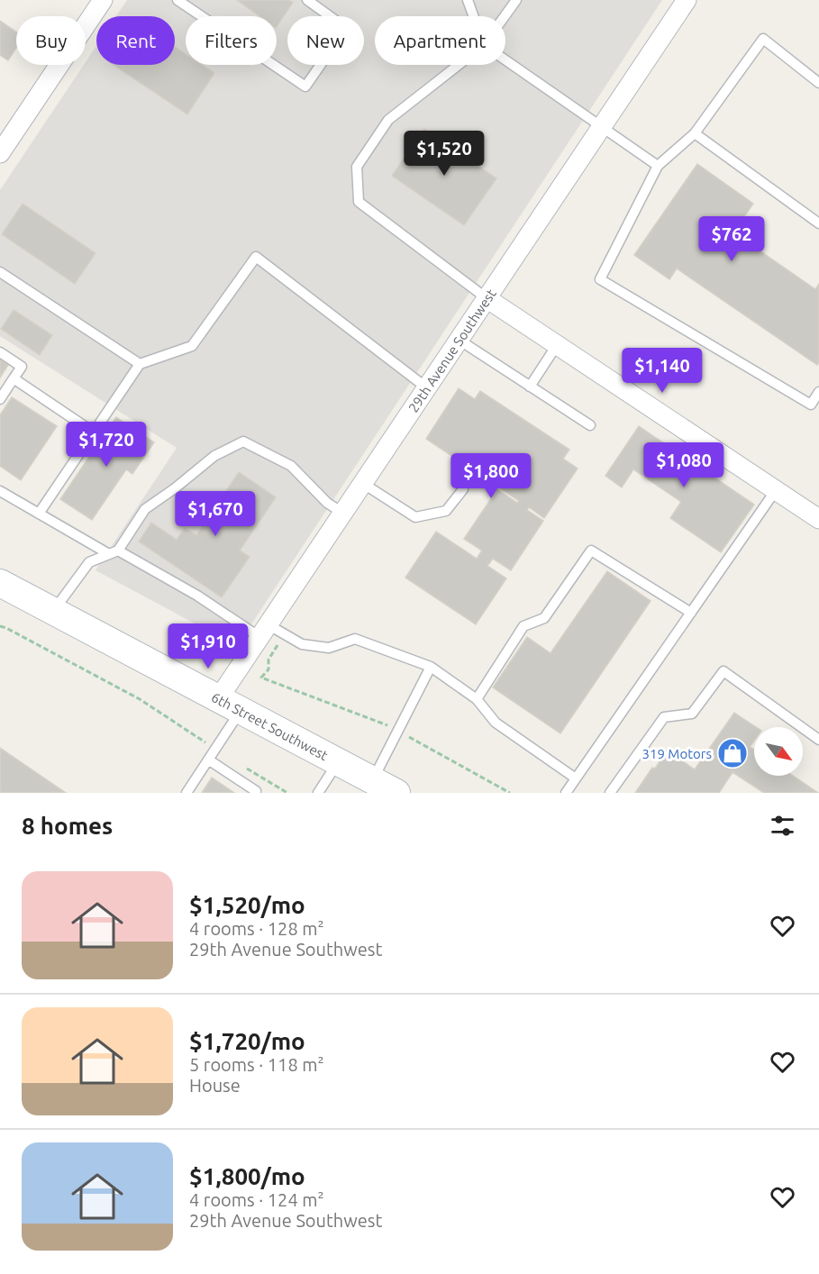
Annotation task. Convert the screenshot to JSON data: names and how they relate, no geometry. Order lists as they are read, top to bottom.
{
  "streets": {
    "main road": ["6th Street Southwest"],
    "street": ["29th Avenue Southwest"]
  },
  "crossings": [
    ["29th Avenue Southwest", "6th Street Southwest"]
  ],
  "places": {
    "shop": ["319 Motors"]
  },
  "north": "bottom right",
  "page": {
    "chip": [
      "Buy",
      "Rent",
      "Filters",
      "New",
      "Apartment"
    ],
    "price": [
      "$1,520",
      "$762",
      "$1,140",
      "$1,720",
      "$1,080",
      "$1,800",
      "$1,670",
      "$1,910"
    ],
    "heading": "8 homes",
    "list": [
      {
        "name": "$1,520/mo",
        "note": "4 rooms · 128 m² · 29th Avenue Southwest"
      },
      {
        "name": "$1,720/mo",
        "note": "5 rooms · 118 m² · House"
      },
      {
        "name": "$1,800/mo",
        "note": "4 rooms · 124 m² · 29th Avenue Southwest"
      }
    ]
  }
}
